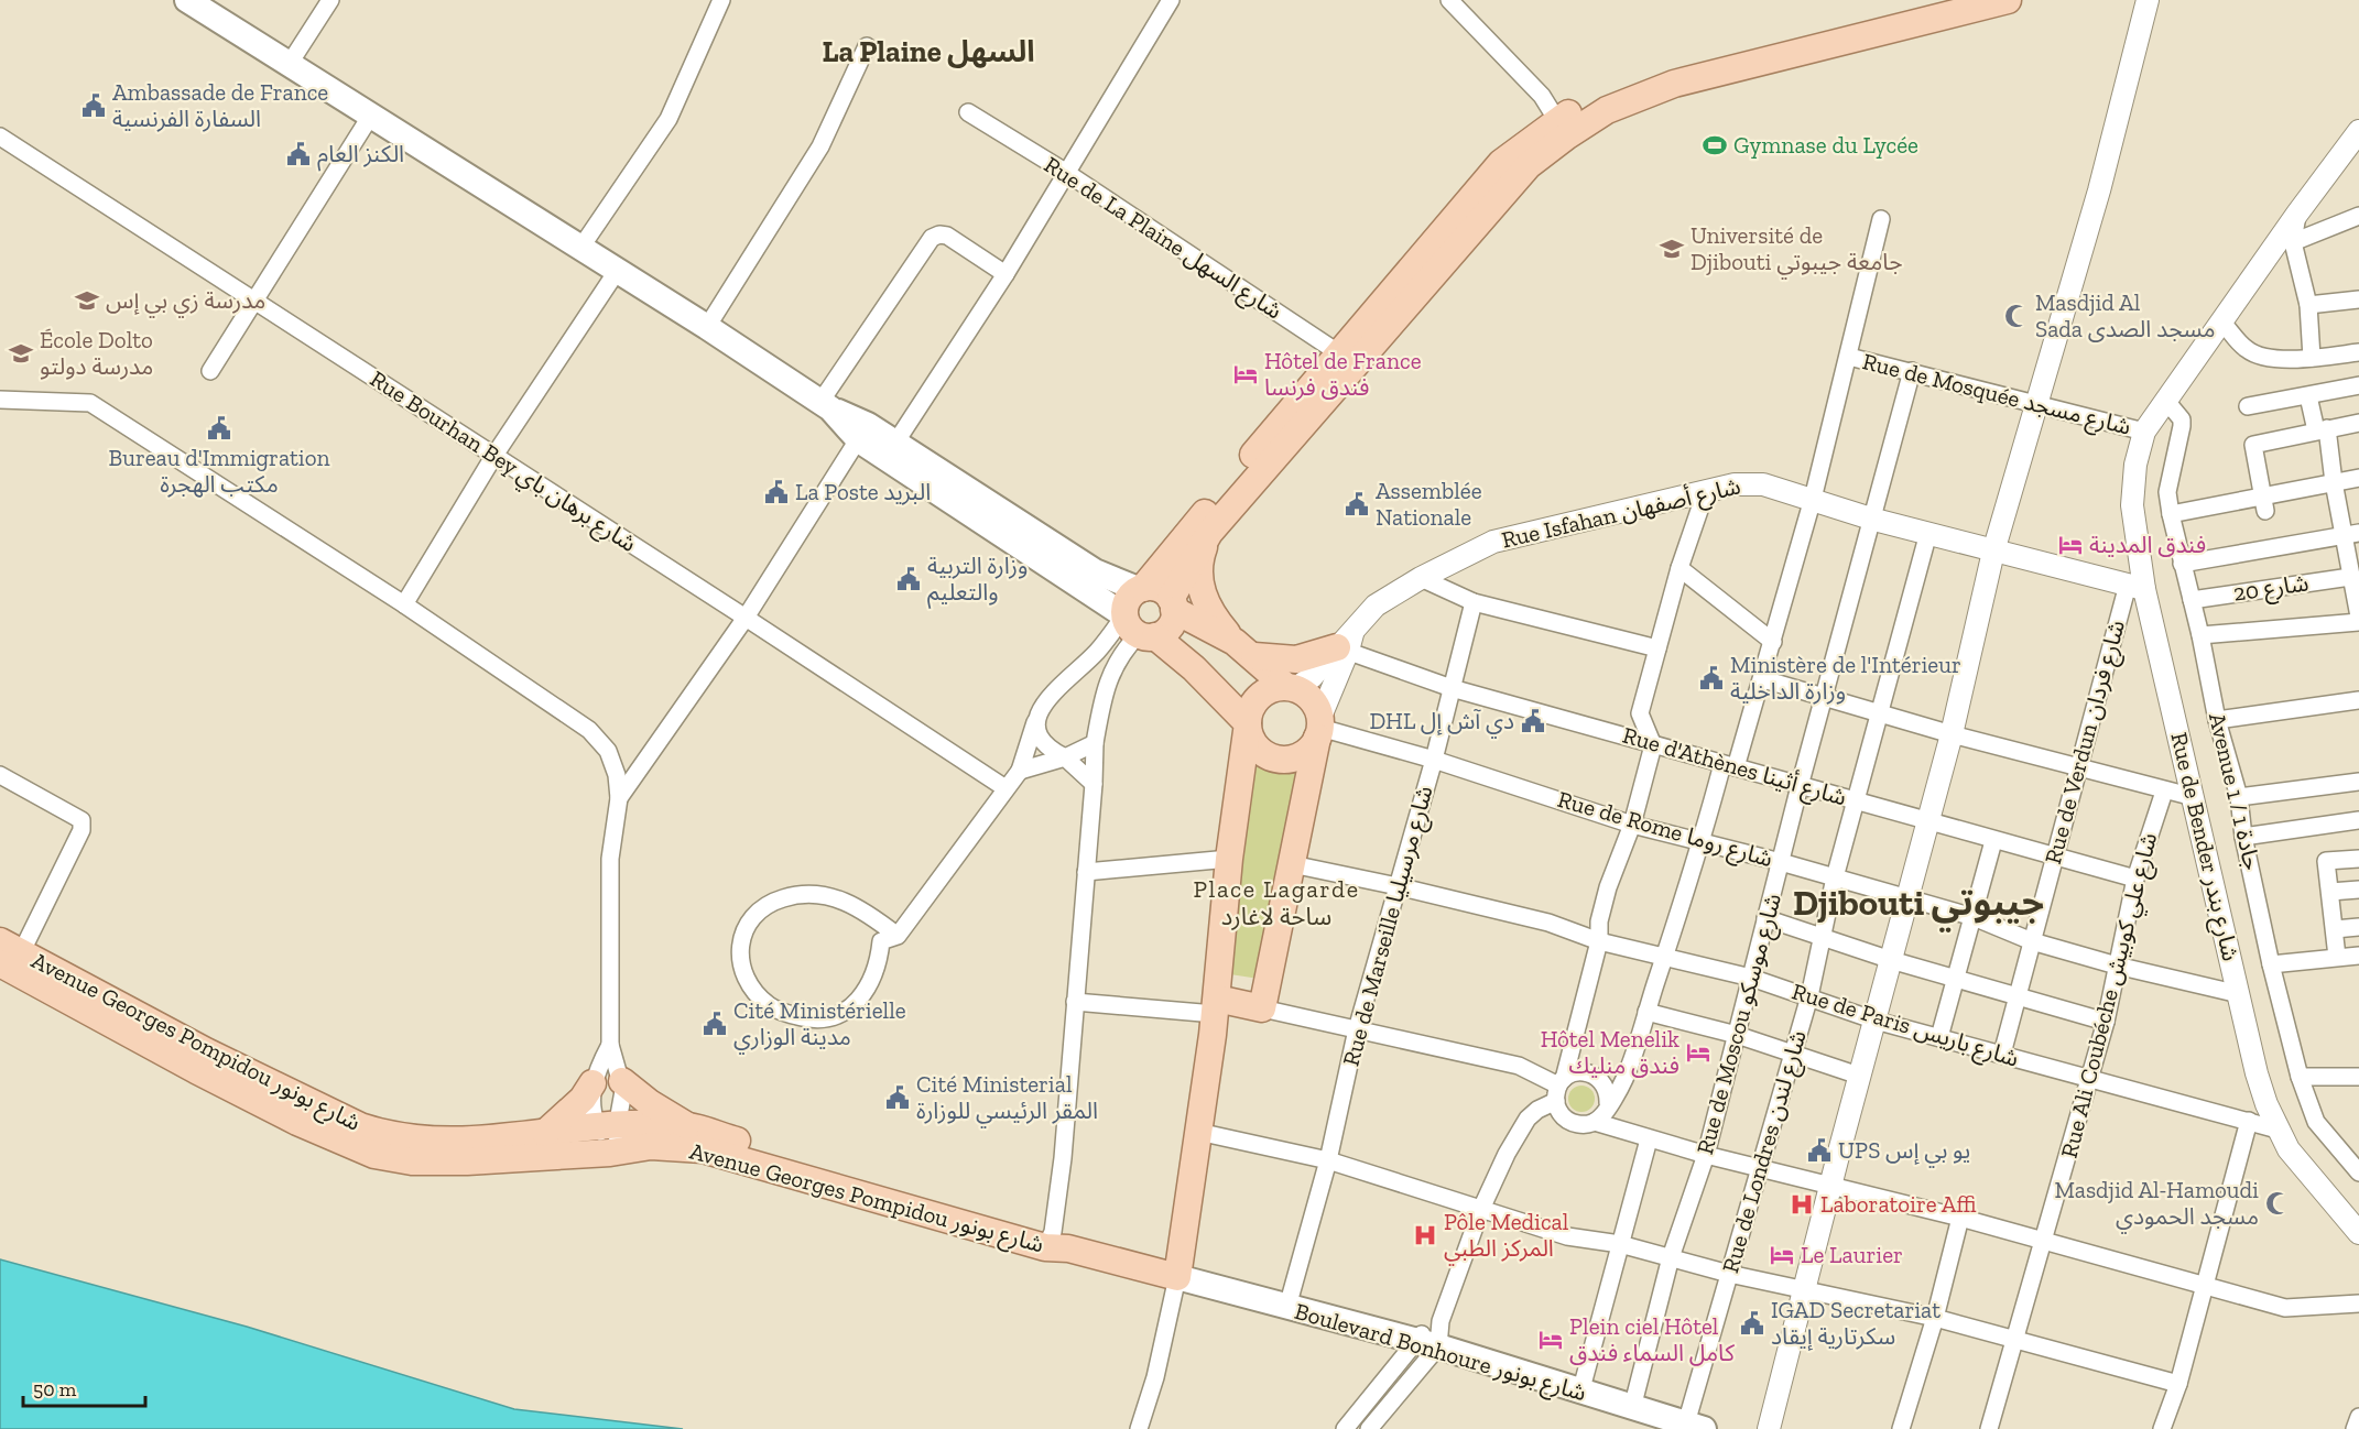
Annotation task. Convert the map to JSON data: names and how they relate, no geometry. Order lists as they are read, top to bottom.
{
  "streets": {
    "main road": ["Avenue Georges Pompidou شارع بونور", "Boulevard Bonhoure شارع بونور"],
    "street": [
      "Rue de La Plaine شارع السهل",
      "Rue de Mosquée شارع مسجد",
      "Rue Bourhan Bey شارع برهان باي",
      "Rue Isfahan شارع أصفهان",
      "شارع 20",
      "Rue de Verdun شارع فردان",
      "Rue d'Athènes شارع أثينا",
      "Avenue 1 / جادة 1",
      "Rue de Rome شارع روما",
      "Rue de Bender شارع بندر",
      "Rue de Marseille شارع مرسيليا",
      "Rue Ali Coubéche شارع علي كوبيش",
      "Rue de Moscou شارع موسكو",
      "Rue de Paris شارع باريس",
      "Rue de Londres شارع لندن"
    ]
  },
  "crossings": [
    ["Rue de Mosquée شارع مسجد", "Rue de Bender شارع بندر"],
    ["Rue de Mosquée شارع مسجد", "Rue de Moscou شارع موسكو"],
    ["Rue Isfahan شارع أصفهان", "Rue de Verdun شارع فردان"],
    ["Rue Isfahan شارع أصفهان", "Rue d'Athènes شارع أثينا"],
    ["Rue Isfahan شارع أصفهان", "Rue de Bender شارع بندر"],
    ["Rue Isfahan شارع أصفهان", "Rue de Moscou شارع موسكو"],
    ["Rue Isfahan شارع أصفهان", "Rue de Londres شارع لندن"],
    ["شارع 20", "Avenue 1 / جادة 1"],
    ["Rue de Verdun شارع فردان", "Rue d'Athènes شارع أثينا"],
    ["Rue de Verdun شارع فردان", "Rue de Rome شارع روما"],
    ["Rue de Verdun شارع فردان", "Rue de Bender شارع بندر"],
    ["Rue de Verdun شارع فردان", "Rue de Paris شارع باريس"],
    ["Rue d'Athènes شارع أثينا", "Rue de Marseille شارع مرسيليا"],
    ["Rue d'Athènes شارع أثينا", "Rue Ali Coubéche شارع علي كوبيش"],
    ["Rue d'Athènes شارع أثينا", "Rue de Moscou شارع موسكو"],
    ["Rue d'Athènes شارع أثينا", "Rue de Londres شارع لندن"],
    ["Rue de Rome شارع روما", "Rue de Bender شارع بندر"],
    ["Rue de Rome شارع روما", "Rue de Marseille شارع مرسيليا"],
    ["Rue de Rome شارع روما", "Rue Ali Coubéche شارع علي كوبيش"],
    ["Rue de Rome شارع روما", "Rue de Moscou شارع موسكو"],
    ["Rue de Rome شارع روما", "Rue de Londres شارع لندن"],
    ["Rue de Bender شارع بندر", "Rue de Paris شارع باريس"],
    ["Rue de Marseille شارع مرسيليا", "Rue de Paris شارع باريس"],
    ["Rue de Marseille شارع مرسيليا", "Boulevard Bonhoure شارع بونور"],
    ["Rue Ali Coubéche شارع علي كوبيش", "Rue de Paris شارع باريس"],
    ["Rue de Moscou شارع موسكو", "Rue de Paris شارع باريس"],
    ["Rue de Moscou شارع موسكو", "Boulevard Bonhoure شارع بونور"],
    ["Rue de Paris شارع باريس", "Rue de Londres شارع لندن"],
    ["Rue de Londres شارع لندن", "Boulevard Bonhoure شارع بونور"]
  ],
  "districts": ["La Plaine السهل", "Place Lagarde ساحة لاغارد", "Djibouti جيبوتي"],
  "places": {
    "public building": [
      "Ambassade de France السفارة الفرنسية",
      "الكنز العام",
      "Bureau d'Immigration مكتب الهجرة",
      "La Poste البريد",
      "Assemblée Nationale",
      "وزارة التربية والتعليم",
      "Ministère de l'Intérieur وزارة الداخلية",
      "DHL دي آش إل",
      "Cité Ministérielle مدينة الوزاري",
      "Cité Ministerial المقر الرئيسي للوزارة",
      "UPS يو بي إس",
      "IGAD Secretariat سكرتارية إيقاد"
    ],
    "sports": ["Gymnase du Lycée"],
    "school or university": ["Université de Djibouti جامعة جيبوتي", "مدرسة زي بي إس", "École Dolto مدرسة دولتو"],
    "mosque": ["Masdjid Al Sada مسجد الصدى", "Masdjid Al-Hamoudi مسجد الحمودي"],
    "hotel": [
      "Hôtel de France فندق فرنسا",
      "فندق المدينة",
      "Hôtel Menelik فندق منليك",
      "Le Laurier",
      "Plein ciel Hôtel كامل السماء فندق"
    ],
    "hospital": ["Laboratoire Affi", "Pôle Medical المركز الطبي"]
  },
  "scale_bar": "50 m"
}
